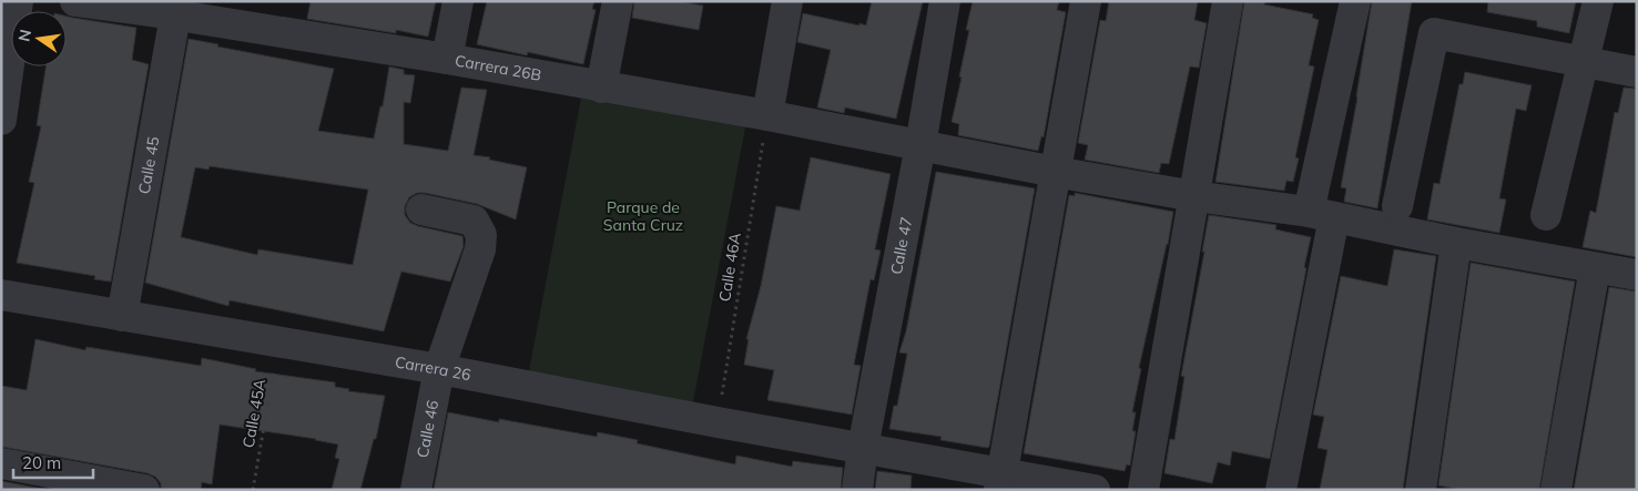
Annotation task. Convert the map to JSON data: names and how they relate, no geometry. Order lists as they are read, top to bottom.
{
  "streets": {
    "street": [
      "Carrera 26B",
      "Calle 45",
      "Calle 47",
      "Carrera 26",
      "Calle 46"
    ],
    "path": ["Calle 46A", "Calle 45A"]
  },
  "crossings": [
    ["Carrera 26B", "Calle 45"],
    ["Carrera 26B", "Calle 47"],
    ["Carrera 26B", "Calle 46A"],
    ["Calle 45", "Carrera 26"],
    ["Calle 47", "Carrera 26"],
    ["Calle 46A", "Carrera 26"],
    ["Carrera 26", "Calle 45A"],
    ["Carrera 26", "Calle 46"]
  ],
  "parks": ["Parque de Santa Cruz"],
  "scale_bar": "20 m",
  "north": "left"
}
